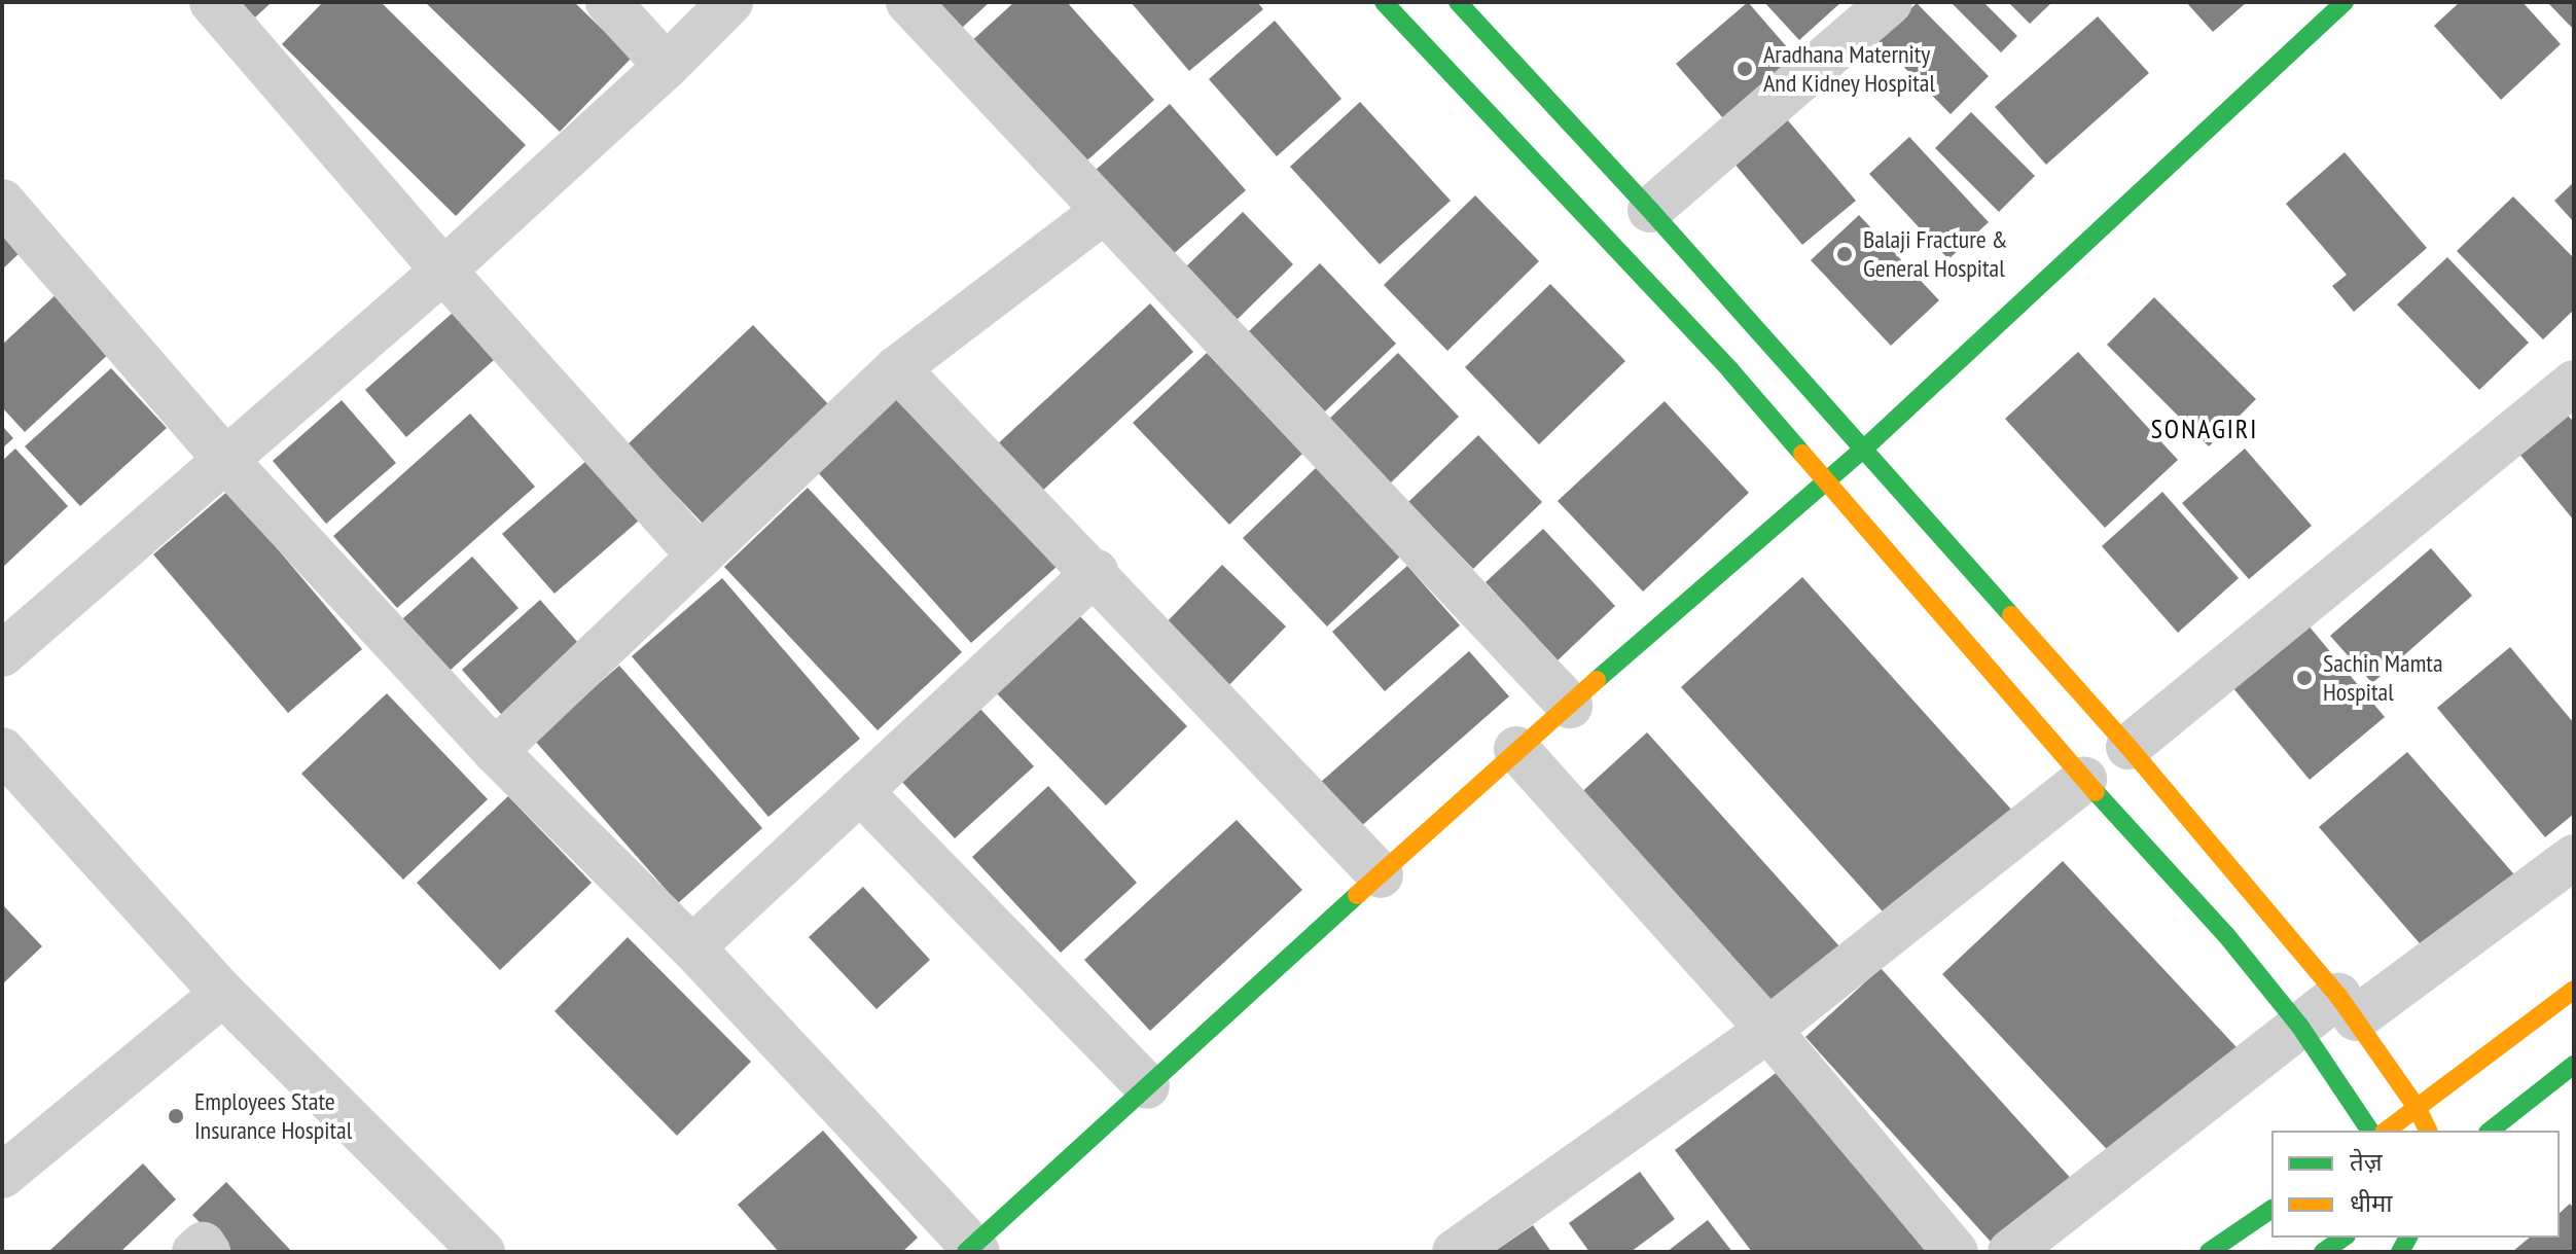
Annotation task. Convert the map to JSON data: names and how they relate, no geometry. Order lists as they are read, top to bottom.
{
  "districts": ["SONAGIRI"],
  "places": [
    "Aradhana Maternity And Kidney Hospital",
    "Balaji Fracture & General Hospital",
    "Sachin Mamta Hospital",
    "Employees State Insurance Hospital"
  ],
  "legend": ["तेज़", "धीमा"]
}
